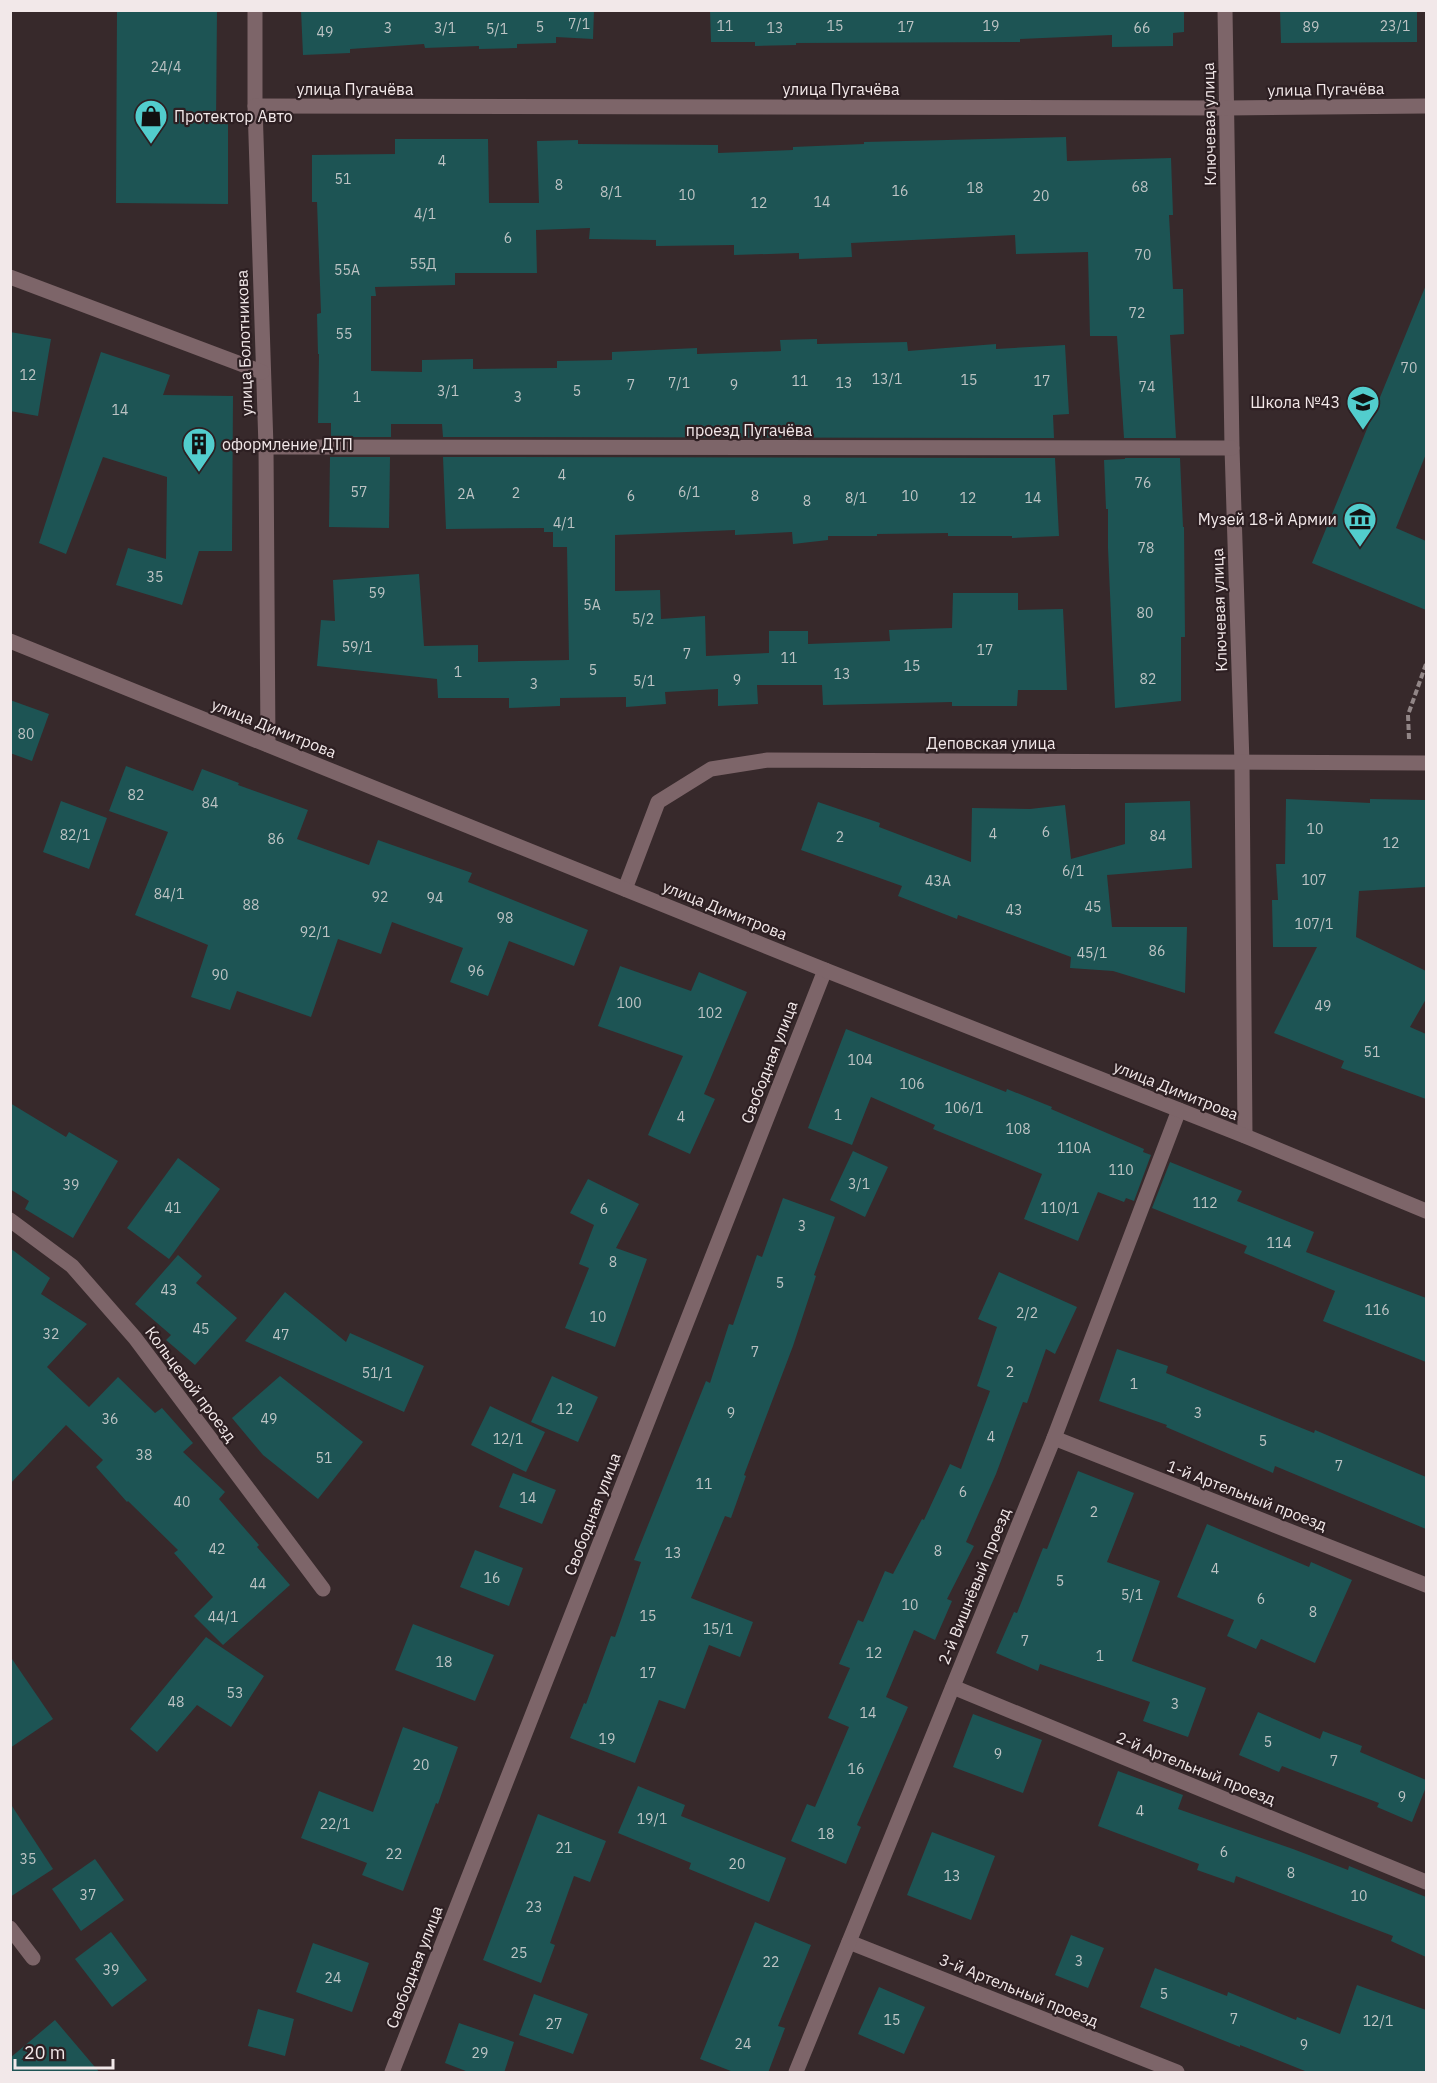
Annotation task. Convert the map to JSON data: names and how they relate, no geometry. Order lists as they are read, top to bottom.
{
  "streets": {
    "street": [
      "улица Пугачёва",
      "Ключевая улица",
      "улица Болотникова",
      "проезд Пугачёва",
      "улица Димитрова",
      "Деповская улица",
      "Свободная улица",
      "Кольцевой проезд",
      "1-й Артельный проезд",
      "2-й Вишнёвый проезд",
      "2-й Артельный проезд",
      "3-й Артельный проезд"
    ]
  },
  "crossings": [
    ["улица Пугачёва", "Ключевая улица"],
    ["улица Пугачёва", "улица Болотникова"],
    ["Ключевая улица", "проезд Пугачёва"],
    ["Ключевая улица", "улица Димитрова"],
    ["Ключевая улица", "Деповская улица"],
    ["улица Болотникова", "проезд Пугачёва"],
    ["улица Болотникова", "улица Димитрова"],
    ["улица Димитрова", "Деповская улица"],
    ["улица Димитрова", "Свободная улица"],
    ["улица Димитрова", "2-й Вишнёвый проезд"],
    ["1-й Артельный проезд", "2-й Вишнёвый проезд"],
    ["2-й Вишнёвый проезд", "2-й Артельный проезд"],
    ["2-й Вишнёвый проезд", "3-й Артельный проезд"]
  ],
  "places": {
    "shop": ["Протектор Авто"],
    "school or university": ["Школа №43"],
    "building": ["оформление ДТП"],
    "museum": ["Музей 18-й Армии"]
  },
  "house_numbers": [
    "7/1",
    "11",
    "15",
    "19",
    "23/1",
    "5",
    "17",
    "89",
    "3",
    "3/1",
    "13",
    "66",
    "5/1",
    "49",
    "24/4",
    "4",
    "51",
    "8",
    "68",
    "18",
    "16",
    "8/1",
    "10",
    "20",
    "14",
    "12",
    "4/1",
    "6",
    "70",
    "55Д",
    "55А",
    "72",
    "55",
    "70",
    "12",
    "13/1",
    "15",
    "11",
    "17",
    "7/1",
    "13",
    "7",
    "9",
    "74",
    "3/1",
    "5",
    "1",
    "3",
    "14",
    "4",
    "76",
    "57",
    "6/1",
    "2",
    "2А",
    "6",
    "8",
    "10",
    "8/1",
    "12",
    "14",
    "8",
    "4/1",
    "78",
    "35",
    "59",
    "5А",
    "80",
    "5/2",
    "59/1",
    "17",
    "7",
    "11",
    "15",
    "5",
    "1",
    "13",
    "82",
    "9",
    "5/1",
    "3",
    "80",
    "82",
    "84",
    "10",
    "6",
    "4",
    "82/1",
    "84",
    "2",
    "86",
    "12",
    "6/1",
    "107",
    "43А",
    "84/1",
    "92",
    "94",
    "88",
    "45",
    "43",
    "98",
    "107/1",
    "92/1",
    "86",
    "45/1",
    "96",
    "90",
    "100",
    "49",
    "102",
    "51",
    "104",
    "106",
    "106/1",
    "1",
    "4",
    "108",
    "110А",
    "110",
    "3/1",
    "39",
    "112",
    "41",
    "110/1",
    "6",
    "3",
    "114",
    "8",
    "5",
    "43",
    "116",
    "2/2",
    "10",
    "45",
    "32",
    "47",
    "7",
    "2",
    "51/1",
    "1",
    "12",
    "9",
    "3",
    "36",
    "49",
    "4",
    "12/1",
    "5",
    "38",
    "51",
    "7",
    "11",
    "6",
    "14",
    "40",
    "2",
    "42",
    "8",
    "13",
    "4",
    "16",
    "5",
    "44",
    "5/1",
    "6",
    "10",
    "8",
    "15",
    "44/1",
    "15/1",
    "7",
    "12",
    "1",
    "18",
    "17",
    "53",
    "48",
    "3",
    "14",
    "19",
    "5",
    "9",
    "7",
    "20",
    "16",
    "9",
    "4",
    "19/1",
    "22/1",
    "18",
    "21",
    "6",
    "22",
    "35",
    "20",
    "8",
    "13",
    "37",
    "10",
    "23",
    "25",
    "3",
    "22",
    "39",
    "24",
    "5",
    "7",
    "15",
    "12/1",
    "27",
    "24",
    "9",
    "29"
  ],
  "scale_bar": "20 m"
}
